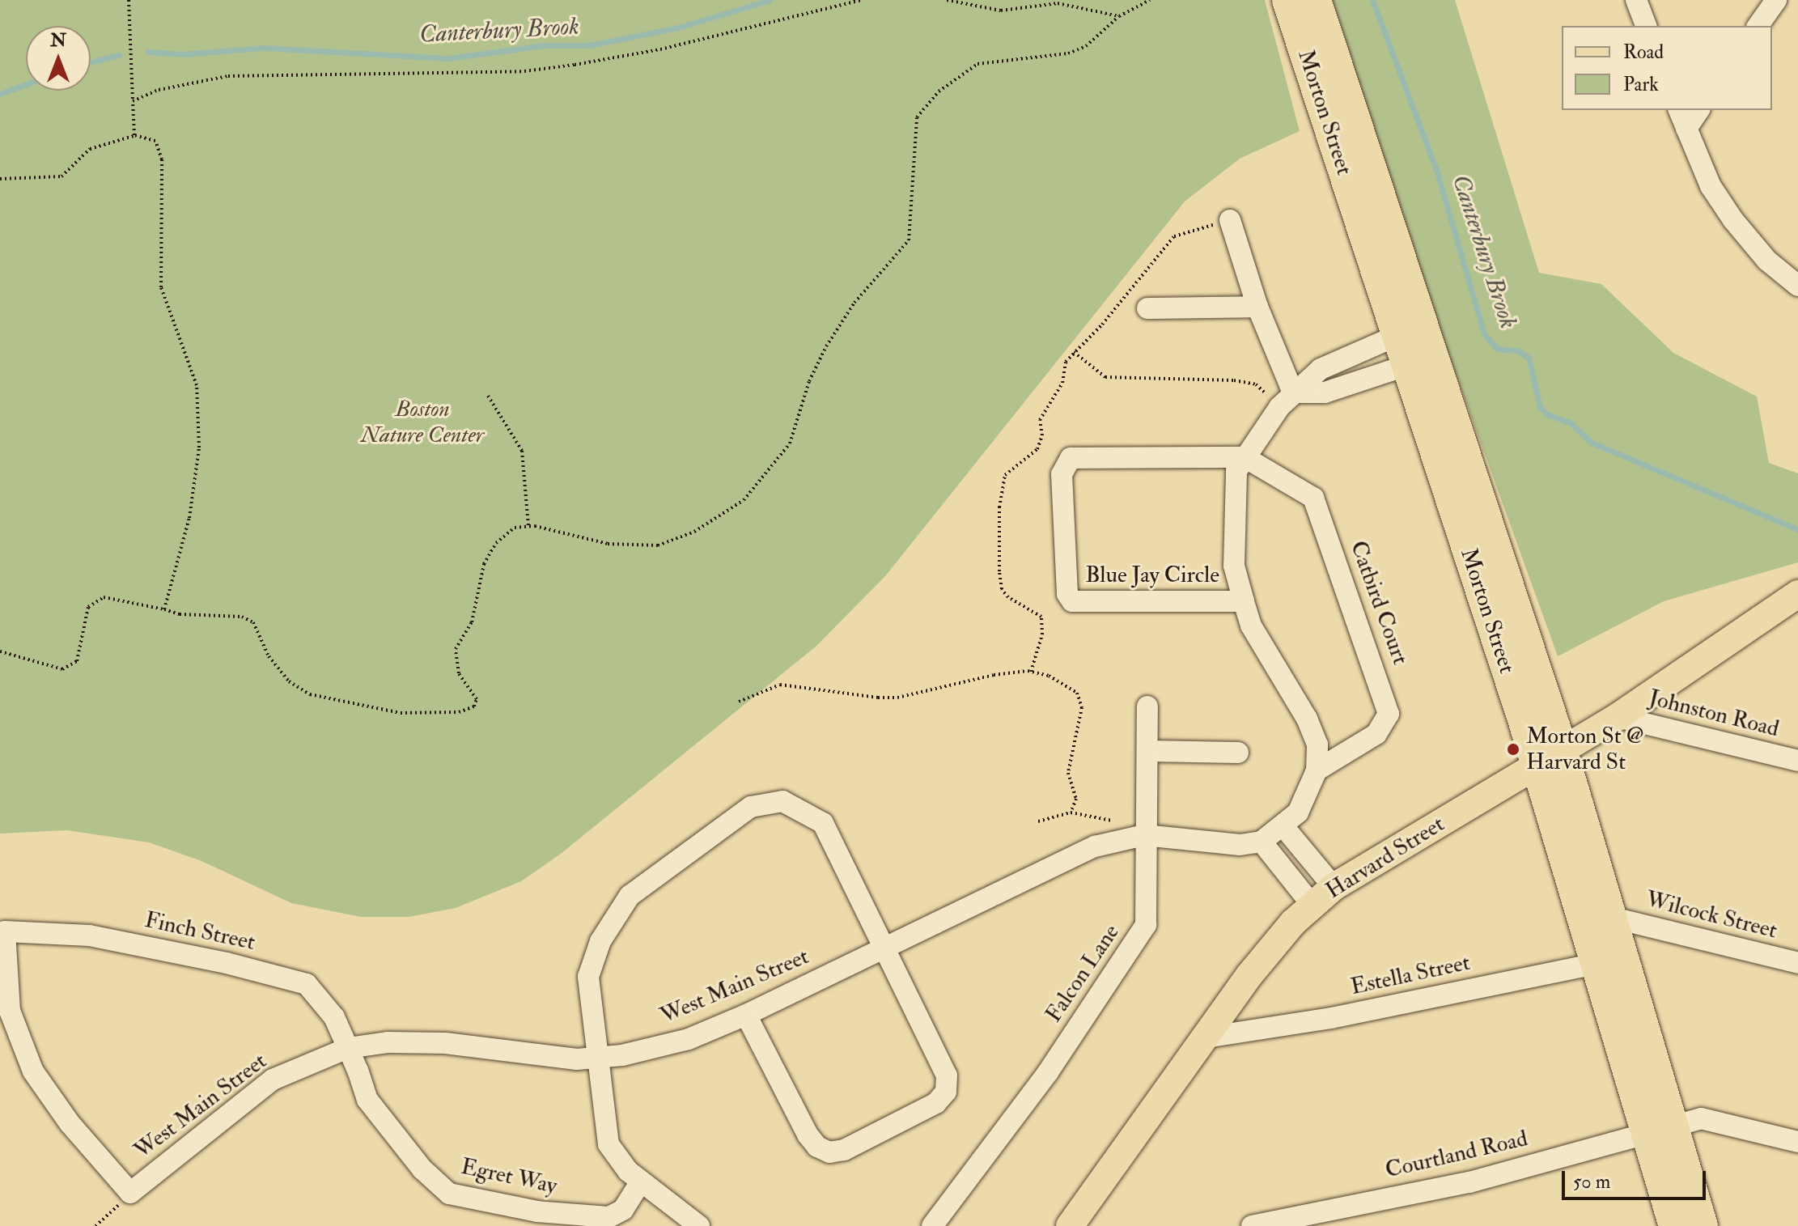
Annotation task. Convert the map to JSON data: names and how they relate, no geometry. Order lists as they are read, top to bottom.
{
  "streets": {
    "highway": ["Morton Street"],
    "main road": ["Harvard Street"],
    "street": [
      "Blue Jay Circle",
      "Catbird Court",
      "Johnston Road",
      "Wilcock Street",
      "Finch Street",
      "Falcon Lane",
      "Estella Street",
      "West Main Street",
      "Courtland Road",
      "Egret Way"
    ]
  },
  "crossings": [
    ["Morton Street", "Harvard Street"],
    ["Morton Street", "Wilcock Street"],
    ["Morton Street", "Estella Street"],
    ["Morton Street", "Courtland Road"],
    ["Blue Jay Circle", "Catbird Court"],
    ["Johnston Road", "Harvard Street"],
    ["Harvard Street", "Estella Street"],
    ["Finch Street", "West Main Street"],
    ["Finch Street", "Egret Way"],
    ["Falcon Lane", "West Main Street"],
    ["West Main Street", "Egret Way"]
  ],
  "water": ["Canterbury Brook"],
  "parks": ["Boston Nature Center"],
  "places": ["Morton St @ Harvard St"],
  "legend": ["Road", "Park"],
  "scale_bar": "50 m",
  "north": "top"
}
